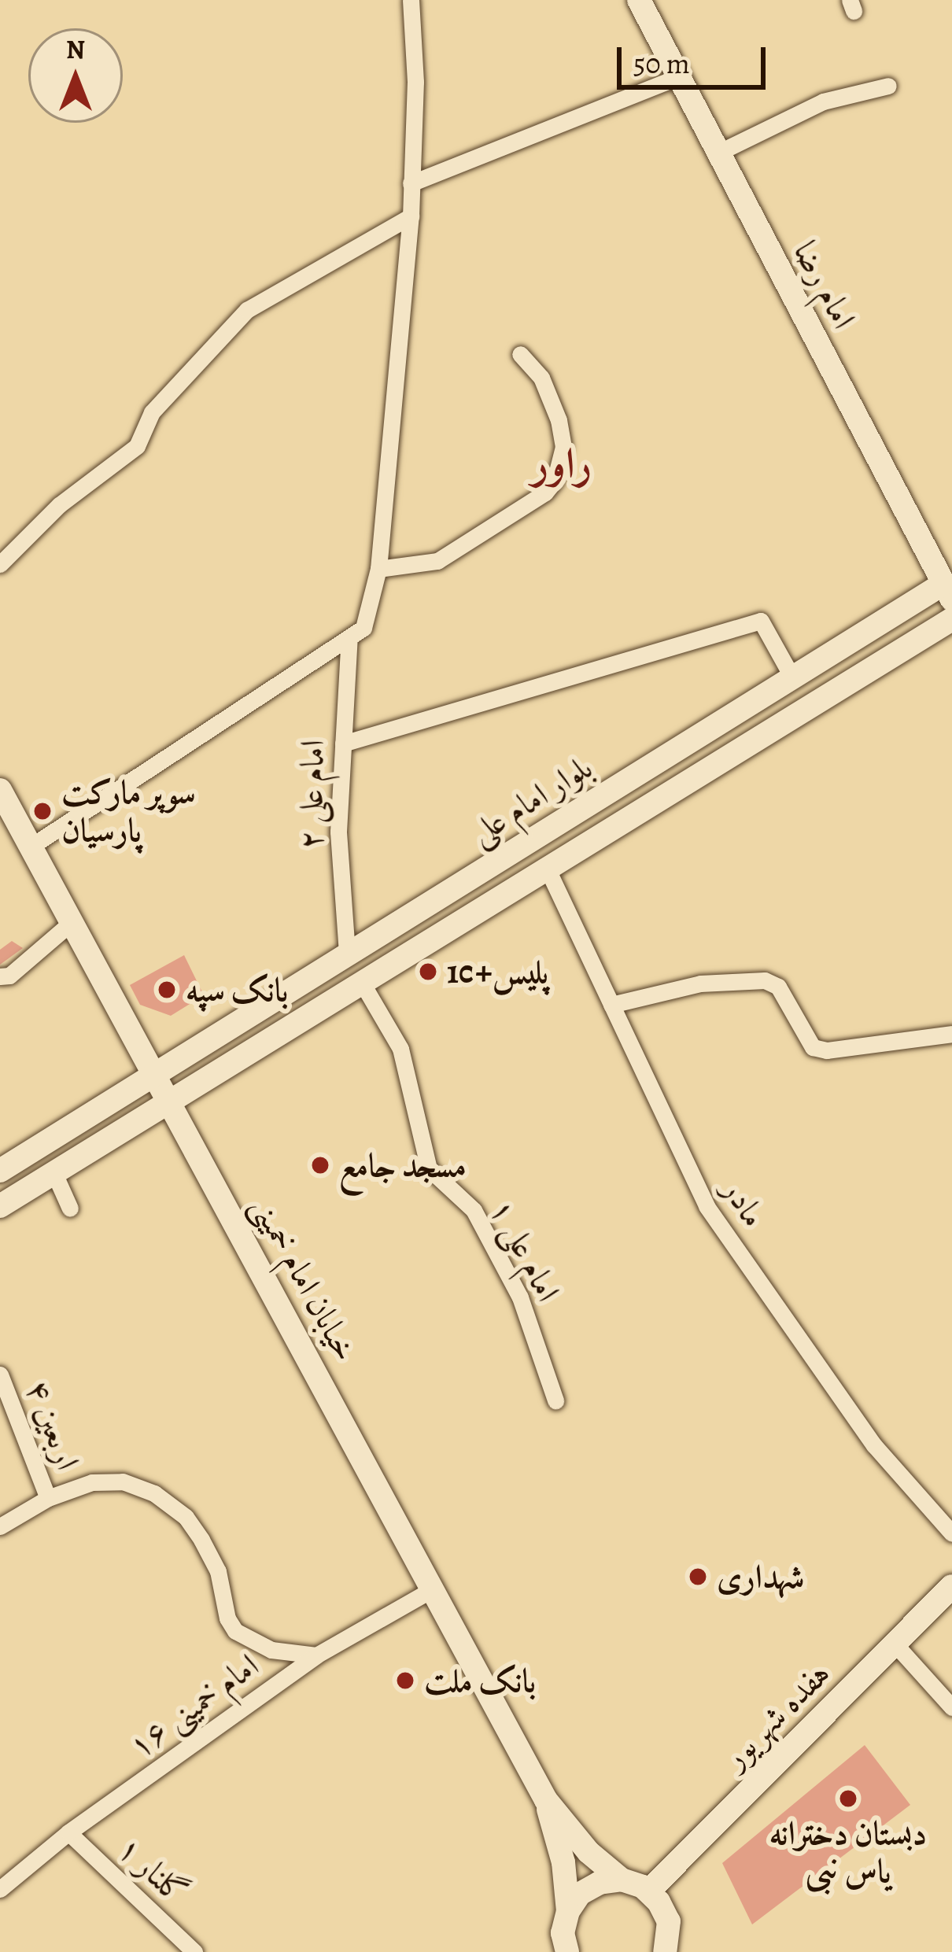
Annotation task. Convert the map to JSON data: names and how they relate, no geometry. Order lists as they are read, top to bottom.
{
  "streets": {
    "street": [
      "امام رضا",
      "امام علی ۲",
      "بلوار امام علی",
      "مادر",
      "امام علی ۱",
      "خیابان امام خمینی",
      "اربعین ۴",
      "امام خمینی ۱۶",
      "هفده شهریور",
      "گلنار ۱"
    ]
  },
  "crossings": [
    ["امام رضا", "بلوار امام علی"],
    ["امام علی ۲", "بلوار امام علی"],
    ["بلوار امام علی", "مادر"],
    ["بلوار امام علی", "امام علی ۱"],
    ["بلوار امام علی", "خیابان امام خمینی"],
    ["خیابان امام خمینی", "امام خمینی ۱۶"],
    ["امام خمینی ۱۶", "گلنار ۱"]
  ],
  "districts": ["راور"],
  "places": [
    "سوپر مارکت پارسیان",
    "پلیس+10",
    "بانک سپه",
    "مسجد جامع",
    "شهداری",
    "بانک ملت",
    "دبستان دخترانه یاس نبی"
  ],
  "scale_bar": "50 m",
  "north": "top"
}
